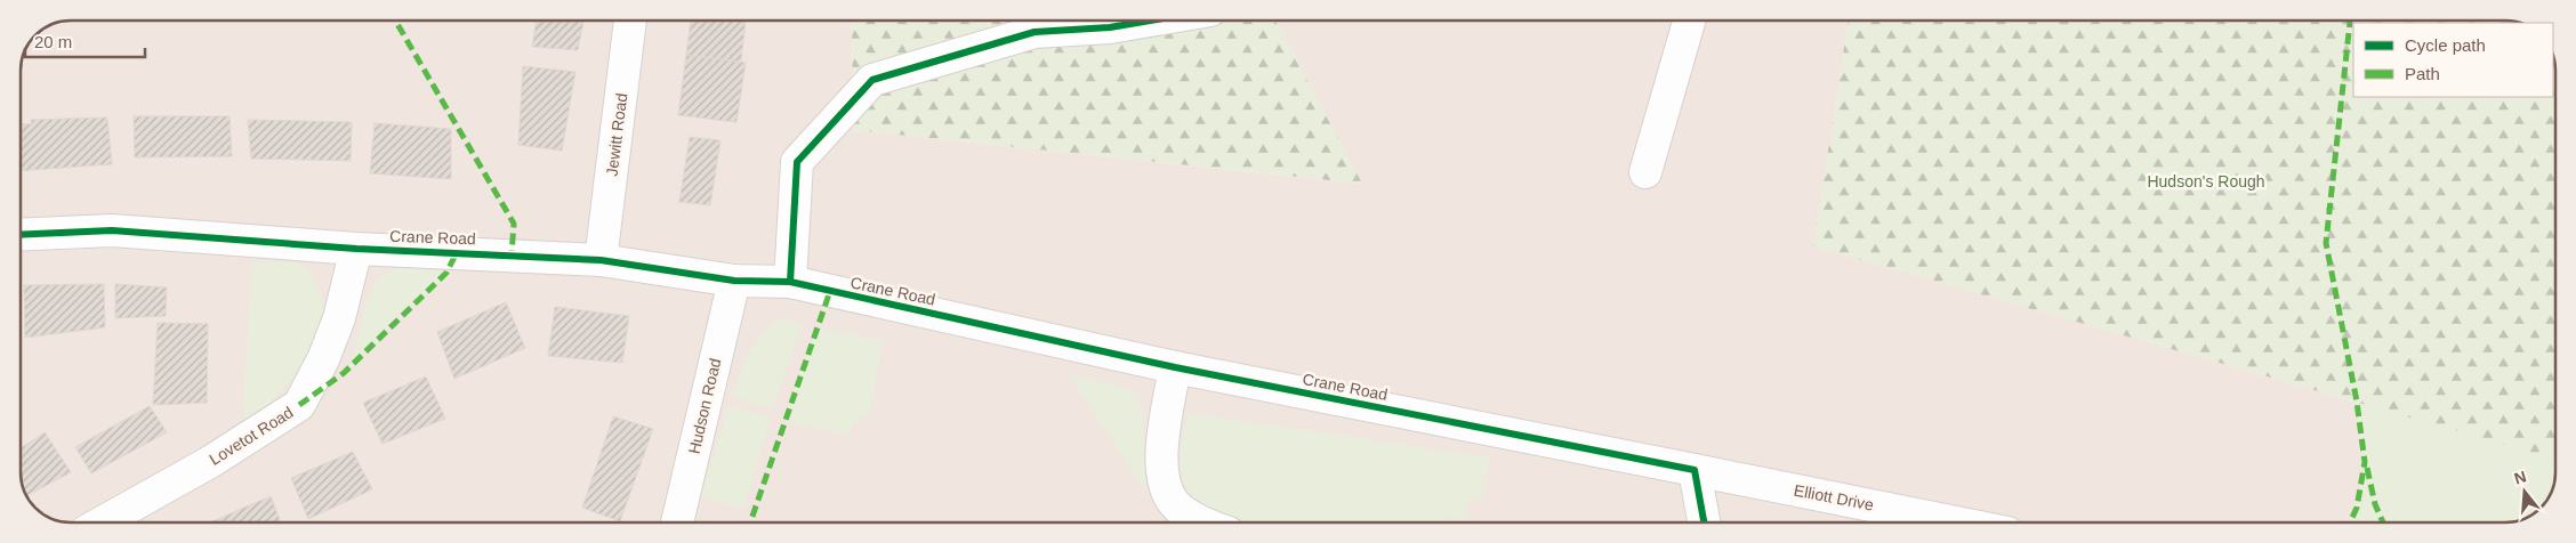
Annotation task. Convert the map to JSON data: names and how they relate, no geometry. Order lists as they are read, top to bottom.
{
  "streets": {
    "street": [
      "Jewitt Road",
      "Crane Road",
      "Hudson Road",
      "Lovetot Road",
      "Elliott Drive"
    ]
  },
  "crossings": [
    ["Jewitt Road", "Crane Road"],
    ["Crane Road", "Hudson Road"],
    ["Crane Road", "Lovetot Road"],
    ["Crane Road", "Elliott Drive"]
  ],
  "parks": ["Hudson's Rough"],
  "legend": ["Cycle path", "Path"],
  "scale_bar": "20 m",
  "north": "top"
}
